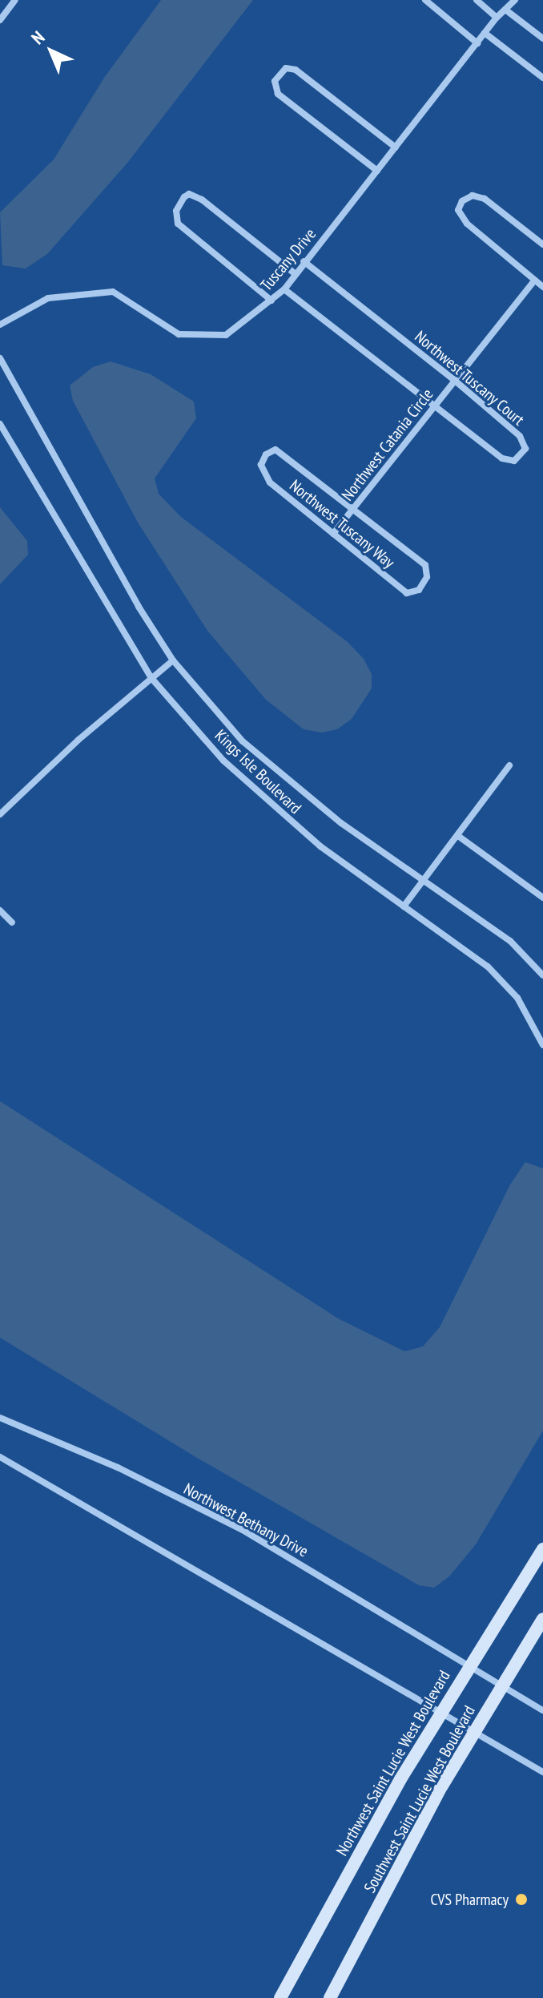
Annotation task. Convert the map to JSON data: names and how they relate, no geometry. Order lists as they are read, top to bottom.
{
  "streets": {
    "main road": ["Northwest Saint Lucie West Boulevard", "Southwest Saint Lucie West Boulevard"],
    "street": [
      "Tuscany Drive",
      "Northwest Tuscany Court",
      "Northwest Catania Circle",
      "Northwest Tuscany Way",
      "Kings Isle Boulevard",
      "Northwest Bethany Drive"
    ]
  },
  "crossings": [
    ["Tuscany Drive", "Northwest Tuscany Court"],
    ["Northwest Tuscany Court", "Northwest Catania Circle"],
    ["Northwest Catania Circle", "Northwest Tuscany Way"],
    ["Northwest Bethany Drive", "Northwest Saint Lucie West Boulevard"],
    ["Northwest Bethany Drive", "Southwest Saint Lucie West Boulevard"]
  ],
  "places": ["CVS Pharmacy"],
  "north": "top left"
}
